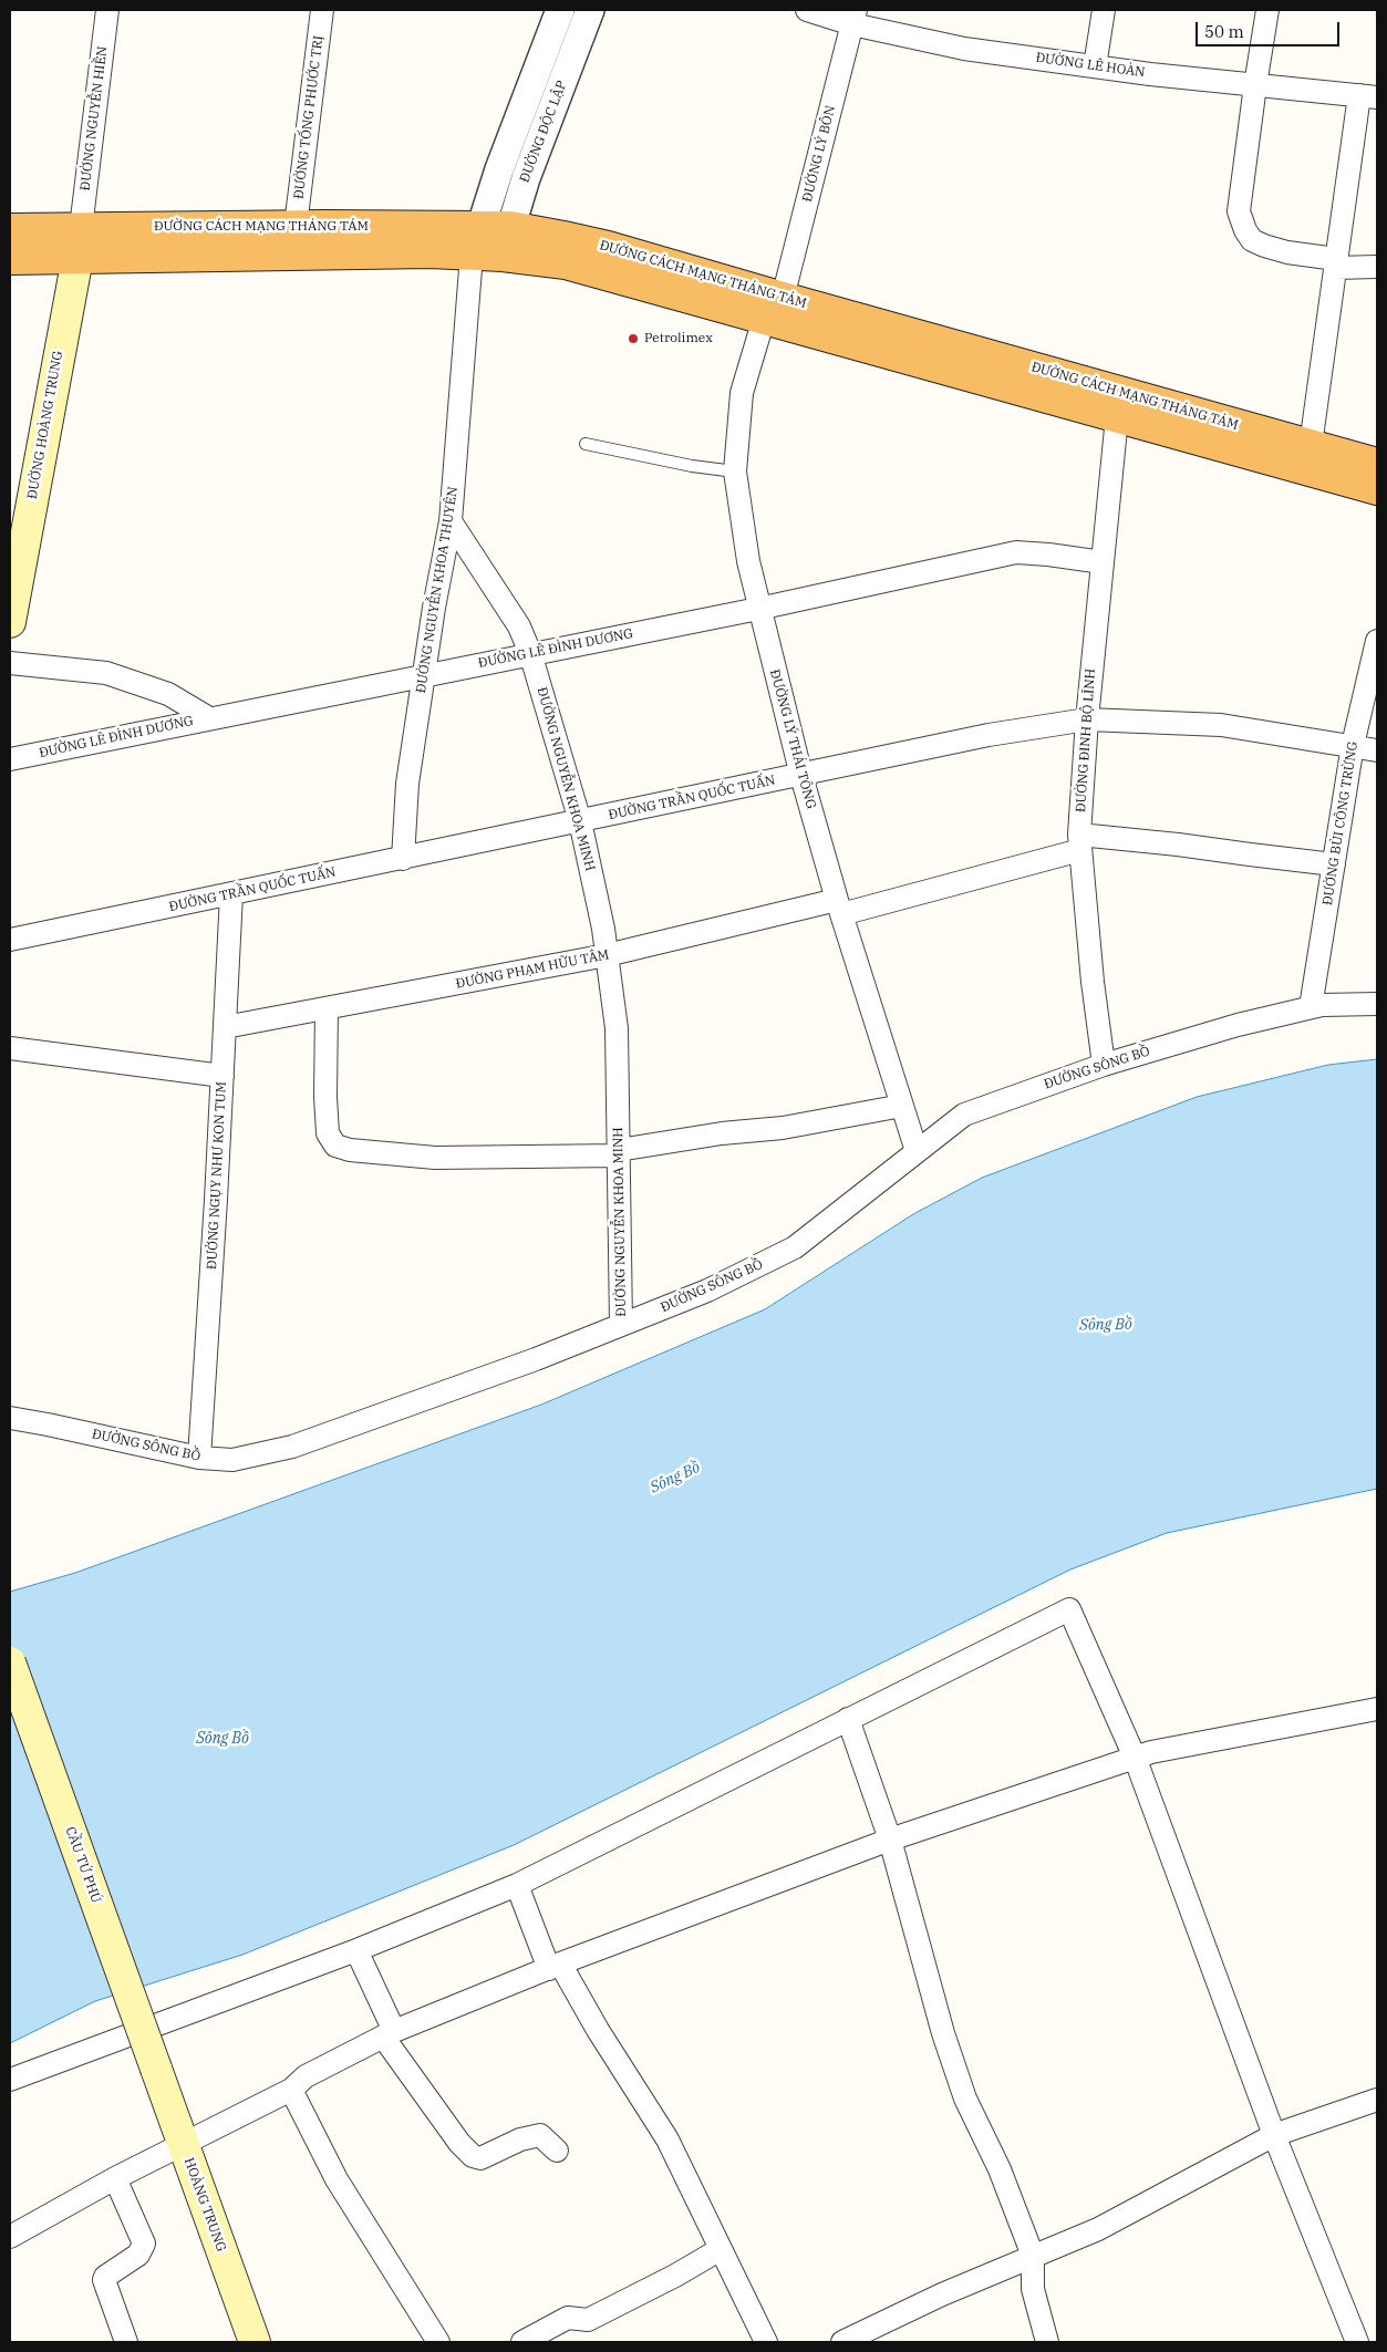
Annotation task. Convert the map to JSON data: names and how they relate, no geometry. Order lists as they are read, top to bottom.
{
  "streets": {
    "highway": ["ĐƯỜNG CÁCH MẠNG THÁNG TÁM"],
    "main road": ["ĐƯỜNG HOÀNG TRUNG", "CẦU TỨ PHÚ", "HOÀNG TRUNG"],
    "street": [
      "ĐƯỜNG LÊ HOÀN",
      "ĐƯỜNG TỐNG PHƯỚC TRỊ",
      "ĐƯỜNG NGUYỄN HIỀN",
      "ĐƯỜNG ĐỘC LẬP",
      "ĐƯỜNG LÝ BÔN",
      "ĐƯỜNG NGUYỄN KHOA THUYÊN",
      "ĐƯỜNG LÊ ĐÌNH DƯƠNG",
      "ĐƯỜNG LÝ THÁI TÔNG",
      "ĐƯỜNG ĐINH BỘ LĨNH",
      "ĐƯỜNG NGUYỄN KHOA MINH",
      "ĐƯỜNG TRẦN QUỐC TUẤN",
      "ĐƯỜNG BÙI CÔNG TRỪNG",
      "ĐƯỜNG PHẠM HỮU TÂM",
      "ĐƯỜNG SÔNG BỒ",
      "ĐƯỜNG NGỤY NHƯ KON TUM"
    ]
  },
  "crossings": [
    ["ĐƯỜNG LÊ HOÀN", "ĐƯỜNG LÝ BÔN"],
    ["ĐƯỜNG TỐNG PHƯỚC TRỊ", "ĐƯỜNG CÁCH MẠNG THÁNG TÁM"],
    ["ĐƯỜNG NGUYỄN HIỀN", "ĐƯỜNG CÁCH MẠNG THÁNG TÁM"],
    ["ĐƯỜNG NGUYỄN HIỀN", "ĐƯỜNG HOÀNG TRUNG"],
    ["ĐƯỜNG ĐỘC LẬP", "ĐƯỜNG CÁCH MẠNG THÁNG TÁM"],
    ["ĐƯỜNG LÝ BÔN", "ĐƯỜNG CÁCH MẠNG THÁNG TÁM"],
    ["ĐƯỜNG LÝ BÔN", "ĐƯỜNG LÝ THÁI TÔNG"],
    ["ĐƯỜNG CÁCH MẠNG THÁNG TÁM", "ĐƯỜNG HOÀNG TRUNG"],
    ["ĐƯỜNG CÁCH MẠNG THÁNG TÁM", "ĐƯỜNG NGUYỄN KHOA THUYÊN"],
    ["ĐƯỜNG CÁCH MẠNG THÁNG TÁM", "ĐƯỜNG LÝ THÁI TÔNG"],
    ["ĐƯỜNG CÁCH MẠNG THÁNG TÁM", "ĐƯỜNG ĐINH BỘ LĨNH"],
    ["ĐƯỜNG NGUYỄN KHOA THUYÊN", "ĐƯỜNG LÊ ĐÌNH DƯƠNG"],
    ["ĐƯỜNG NGUYỄN KHOA THUYÊN", "ĐƯỜNG NGUYỄN KHOA MINH"],
    ["ĐƯỜNG NGUYỄN KHOA THUYÊN", "ĐƯỜNG TRẦN QUỐC TUẤN"],
    ["ĐƯỜNG LÊ ĐÌNH DƯƠNG", "ĐƯỜNG LÝ THÁI TÔNG"],
    ["ĐƯỜNG LÊ ĐÌNH DƯƠNG", "ĐƯỜNG ĐINH BỘ LĨNH"],
    ["ĐƯỜNG LÊ ĐÌNH DƯƠNG", "ĐƯỜNG NGUYỄN KHOA MINH"],
    ["ĐƯỜNG LÝ THÁI TÔNG", "ĐƯỜNG TRẦN QUỐC TUẤN"],
    ["ĐƯỜNG LÝ THÁI TÔNG", "ĐƯỜNG PHẠM HỮU TÂM"],
    ["ĐƯỜNG LÝ THÁI TÔNG", "ĐƯỜNG SÔNG BỒ"],
    ["ĐƯỜNG ĐINH BỘ LĨNH", "ĐƯỜNG TRẦN QUỐC TUẤN"],
    ["ĐƯỜNG ĐINH BỘ LĨNH", "ĐƯỜNG PHẠM HỮU TÂM"],
    ["ĐƯỜNG ĐINH BỘ LĨNH", "ĐƯỜNG SÔNG BỒ"],
    ["ĐƯỜNG NGUYỄN KHOA MINH", "ĐƯỜNG TRẦN QUỐC TUẤN"],
    ["ĐƯỜNG NGUYỄN KHOA MINH", "ĐƯỜNG PHẠM HỮU TÂM"],
    ["ĐƯỜNG NGUYỄN KHOA MINH", "ĐƯỜNG SÔNG BỒ"],
    ["ĐƯỜNG TRẦN QUỐC TUẤN", "ĐƯỜNG BÙI CÔNG TRỪNG"],
    ["ĐƯỜNG TRẦN QUỐC TUẤN", "ĐƯỜNG NGỤY NHƯ KON TUM"],
    ["ĐƯỜNG BÙI CÔNG TRỪNG", "ĐƯỜNG SÔNG BỒ"],
    ["ĐƯỜNG PHẠM HỮU TÂM", "ĐƯỜNG NGỤY NHƯ KON TUM"],
    ["ĐƯỜNG SÔNG BỒ", "ĐƯỜNG NGỤY NHƯ KON TUM"],
    ["CẦU TỨ PHÚ", "HOÀNG TRUNG"]
  ],
  "water": ["Sông Bồ"],
  "places": ["Petrolimex"],
  "scale_bar": "50 m"
}
